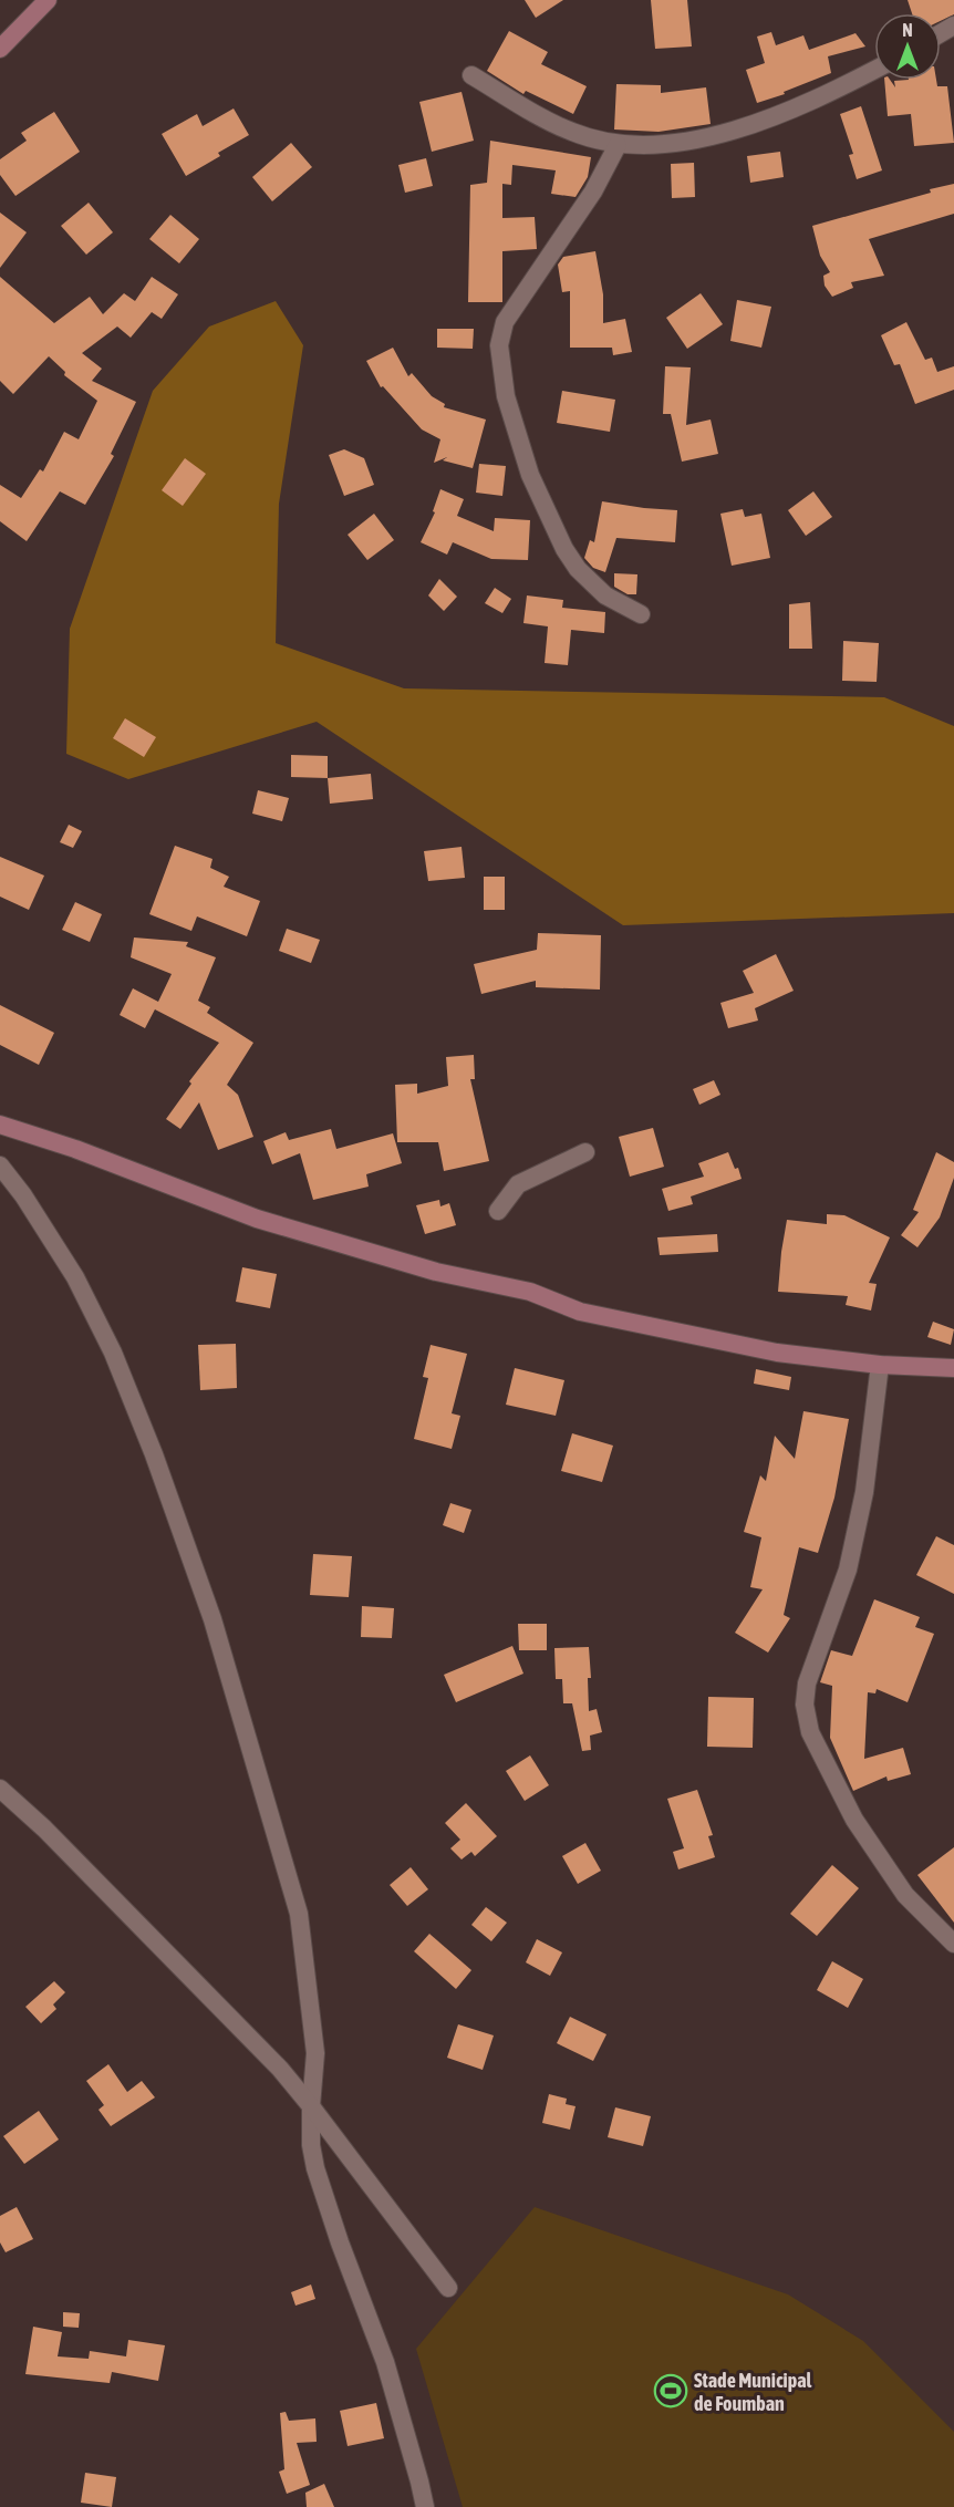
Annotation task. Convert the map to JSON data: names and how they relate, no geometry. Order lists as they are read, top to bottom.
{
  "places": {
    "sports": ["Stade Municipal de Foumban"]
  },
  "north": "top"
}
